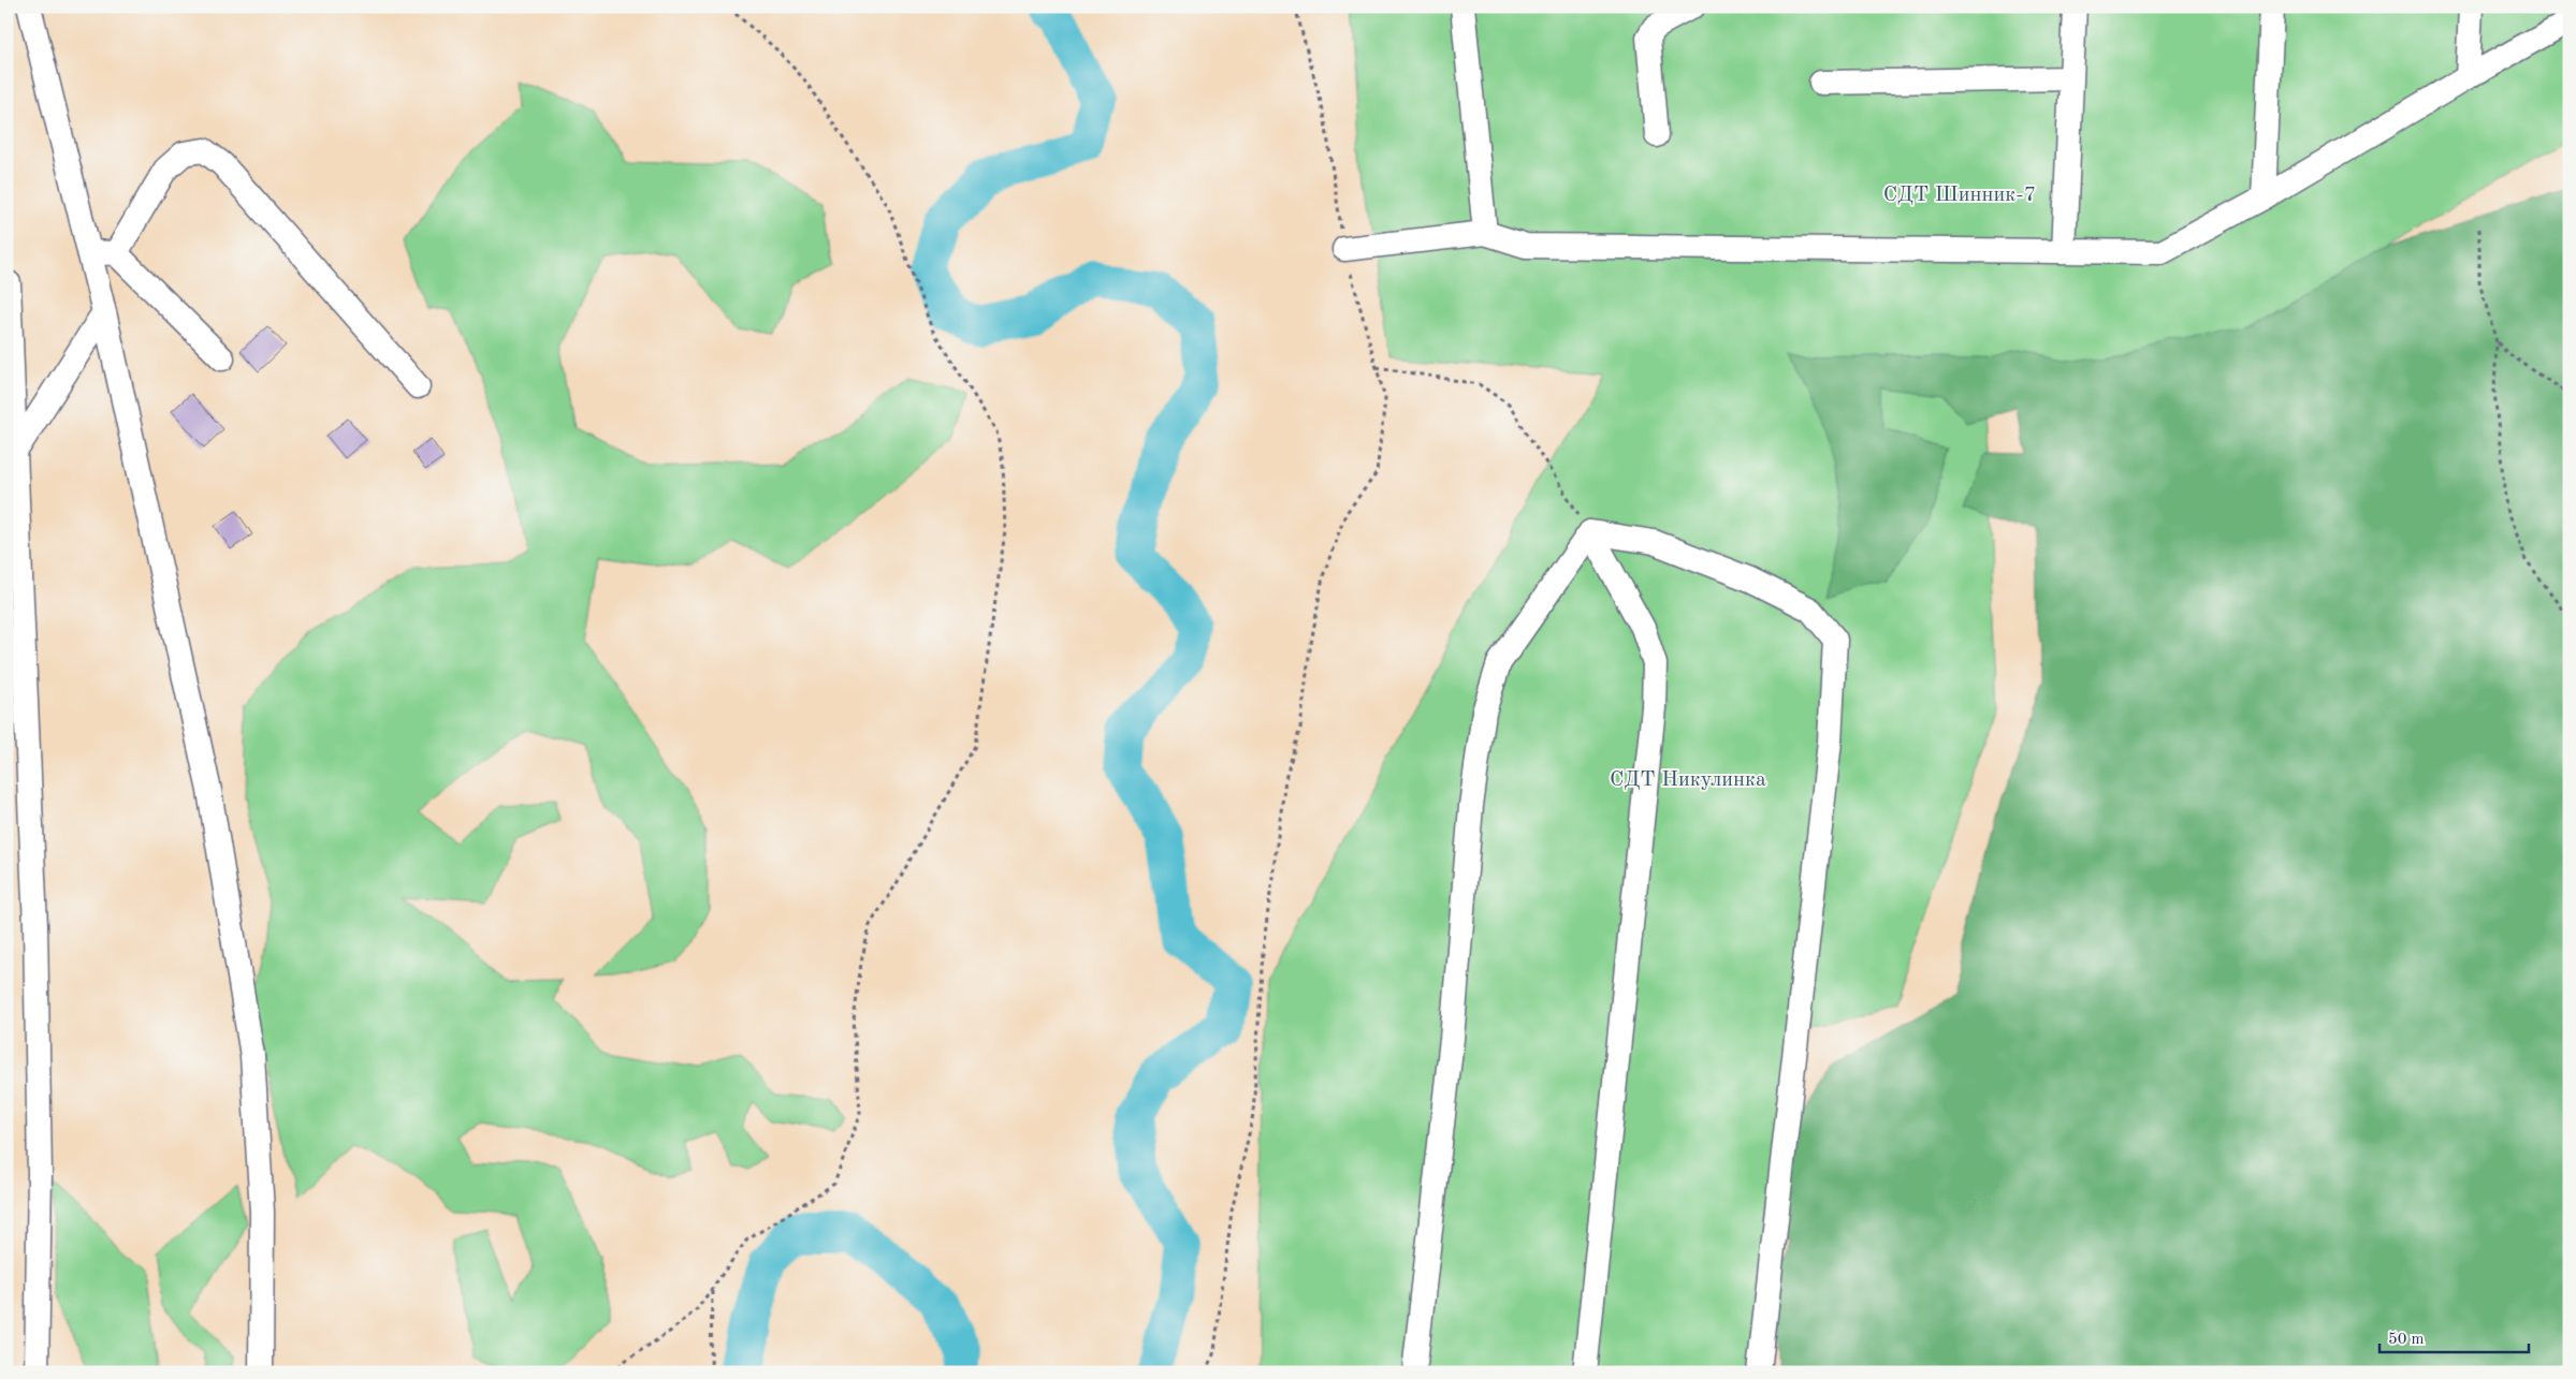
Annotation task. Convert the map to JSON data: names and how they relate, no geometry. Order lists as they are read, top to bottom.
{
  "parks": ["СДТ Шинник-7", "СДТ Никулинка"],
  "scale_bar": "50 m"
}
